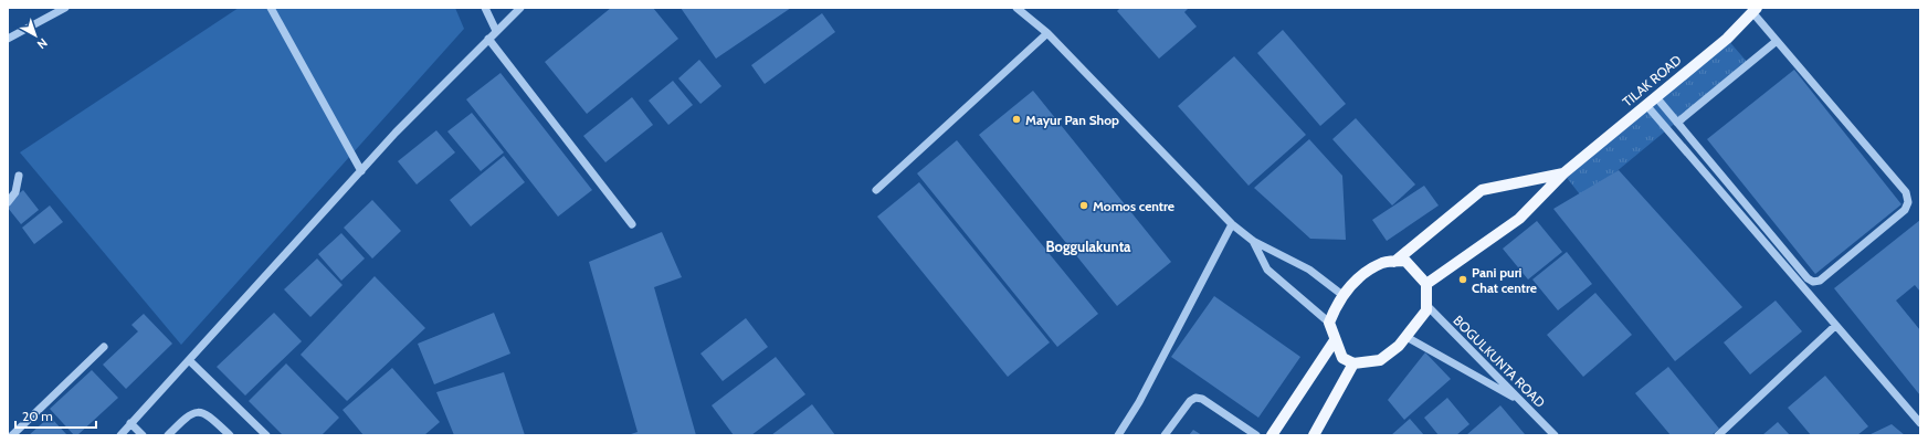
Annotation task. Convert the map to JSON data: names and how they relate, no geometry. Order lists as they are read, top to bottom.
{
  "streets": {
    "main road": ["TILAK ROAD"],
    "street": ["BOGULKUNTA ROAD"]
  },
  "crossings": [
    ["TILAK ROAD", "BOGULKUNTA ROAD"]
  ],
  "districts": ["Boggulakunta"],
  "places": ["Mayur Pan Shop", "Momos centre", "Pani puri Chat centre"],
  "scale_bar": "20 m",
  "north": "bottom right"
}
